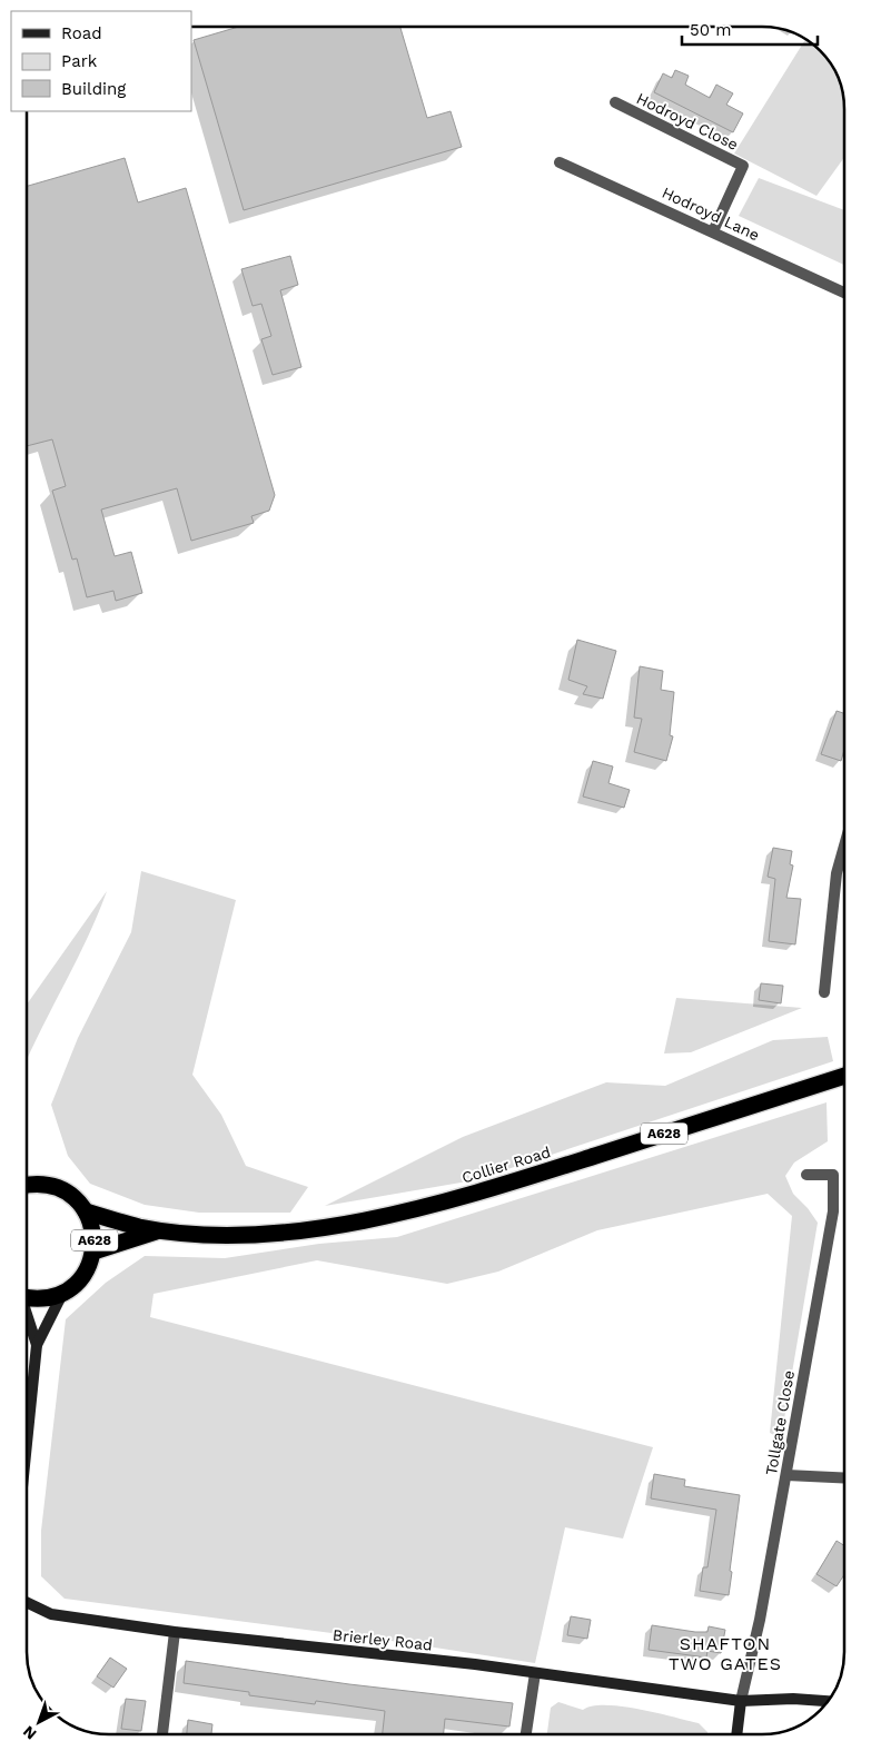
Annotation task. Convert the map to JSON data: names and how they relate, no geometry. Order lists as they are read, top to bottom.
{
  "streets": {
    "highway": ["A628", "Collier Road"],
    "street": [
      "Hodroyd Close",
      "Hodroyd Lane",
      "Tollgate Close",
      "Brierley Road"
    ]
  },
  "crossings": [
    ["Hodroyd Close", "Hodroyd Lane"],
    ["A628", "Collier Road"],
    ["Tollgate Close", "Brierley Road"]
  ],
  "districts": ["SHAFTON TWO GATES"],
  "legend": ["Road", "Park", "Building"],
  "scale_bar": "50 m",
  "north": "bottom left"
}
